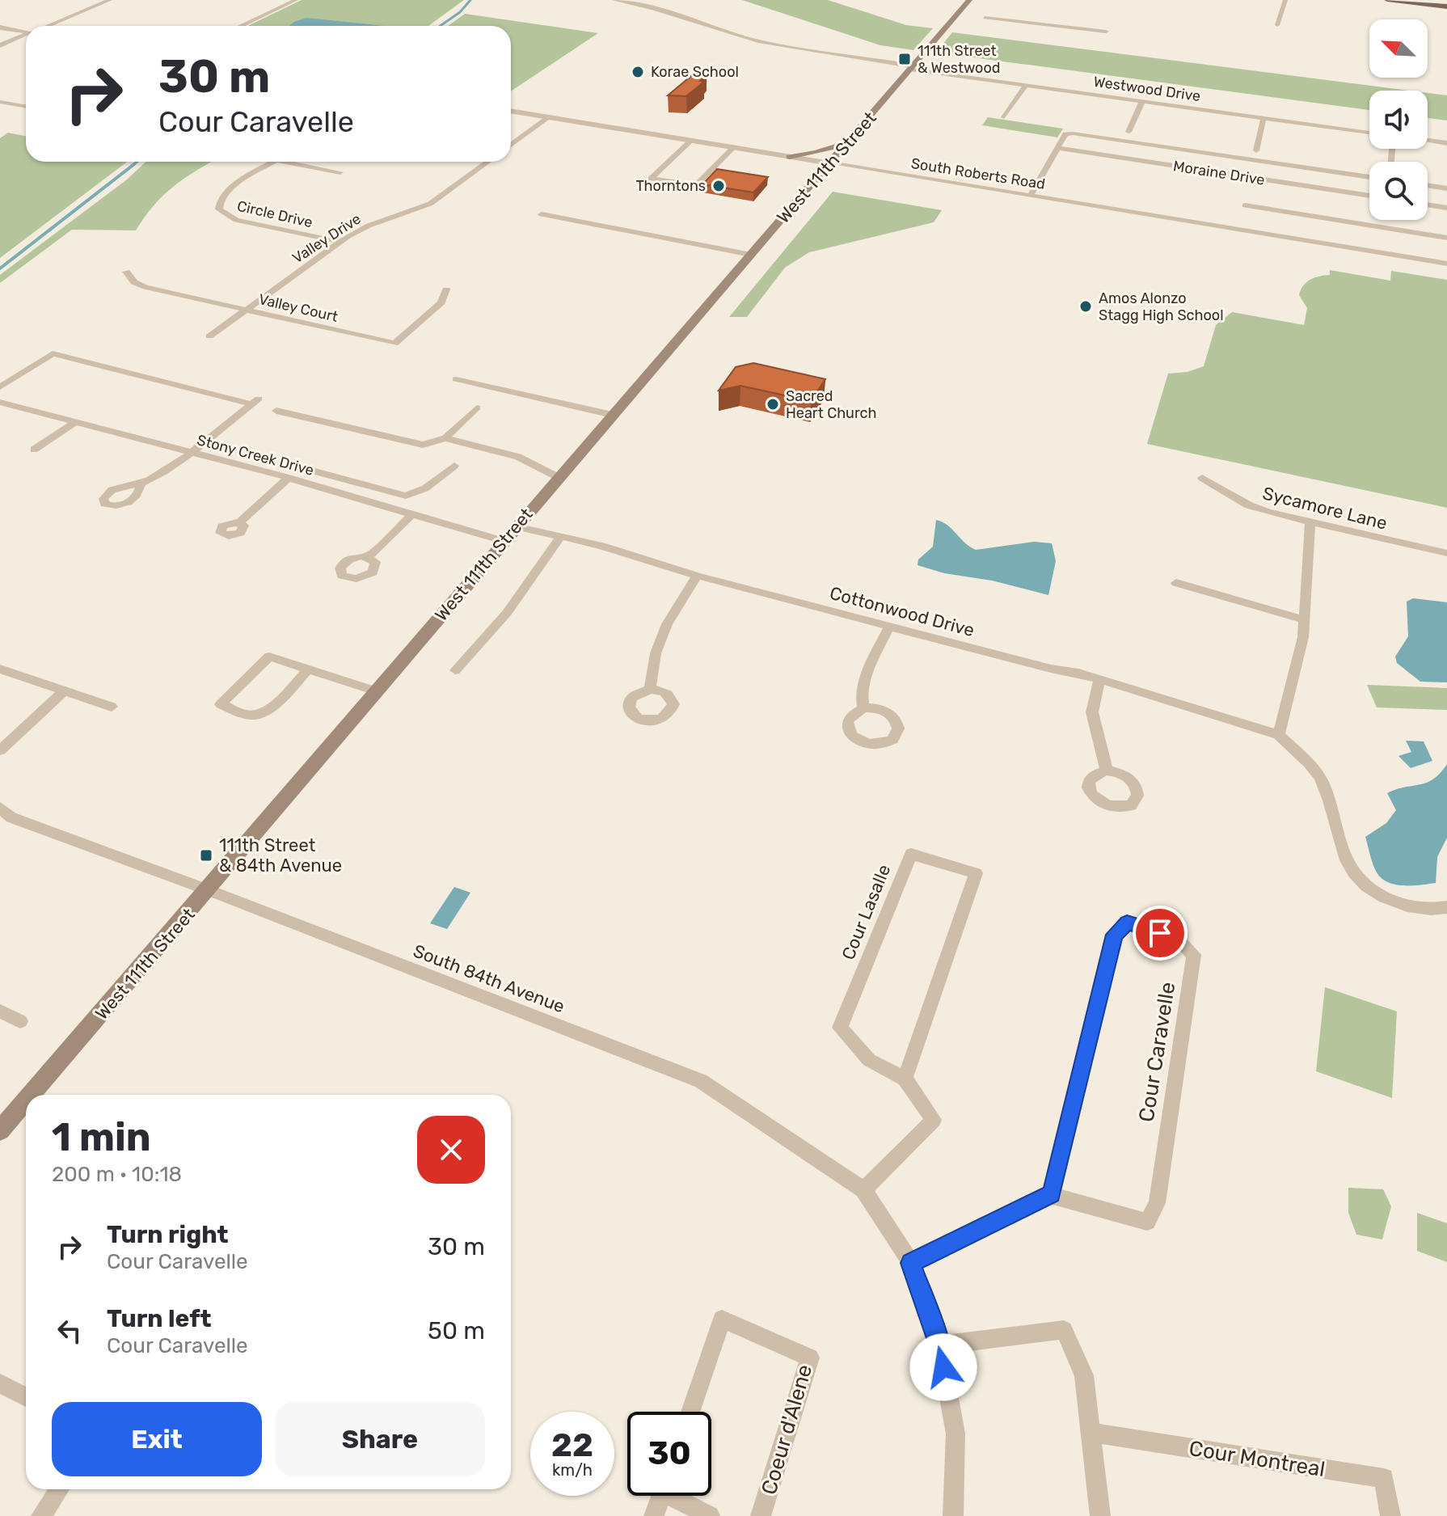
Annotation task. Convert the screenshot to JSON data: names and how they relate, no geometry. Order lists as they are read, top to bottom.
{
  "streets": {
    "main road": ["West 111th Street"],
    "street": [
      "Westwood Drive",
      "Moraine Drive",
      "South Roberts Road",
      "Circle Drive",
      "Valley Drive",
      "Valley Court",
      "Stony Creek Drive",
      "Sycamore Lane",
      "Cottonwood Drive",
      "Cour Lasalle",
      "South 84th Avenue",
      "Cour Caravelle",
      "Coeur d'Alene",
      "Cour Montreal"
    ]
  },
  "crossings": [
    ["Westwood Drive", "West 111th Street"],
    ["West 111th Street", "South Roberts Road"],
    ["West 111th Street", "Stony Creek Drive"],
    ["West 111th Street", "Cottonwood Drive"],
    ["West 111th Street", "South 84th Avenue"],
    ["Circle Drive", "Valley Drive"],
    ["Valley Drive", "Valley Court"],
    ["Cour Lasalle", "South 84th Avenue"]
  ],
  "places": {
    "transit": ["111th Street & Westwood", "111th Street & 84th Avenue"],
    "other": [
      "Korae School",
      "Thorntons",
      "Amos Alonzo Stagg High School",
      "Sacred Heart Church"
    ]
  },
  "north": "top left",
  "page": {
    "turn": ["30 m", "Cour Caravelle"],
    "heading": ["1 min", "200 m · 10:18"],
    "list": [
      {
        "name": "Turn right",
        "note": "Cour Caravelle",
        "value": "30 m"
      },
      {
        "name": "Turn left",
        "note": "Cour Caravelle",
        "value": "50 m"
      }
    ],
    "buttons": ["Exit", "Share"],
    "speed": "22 km/h",
    "limit": "30"
  }
}
